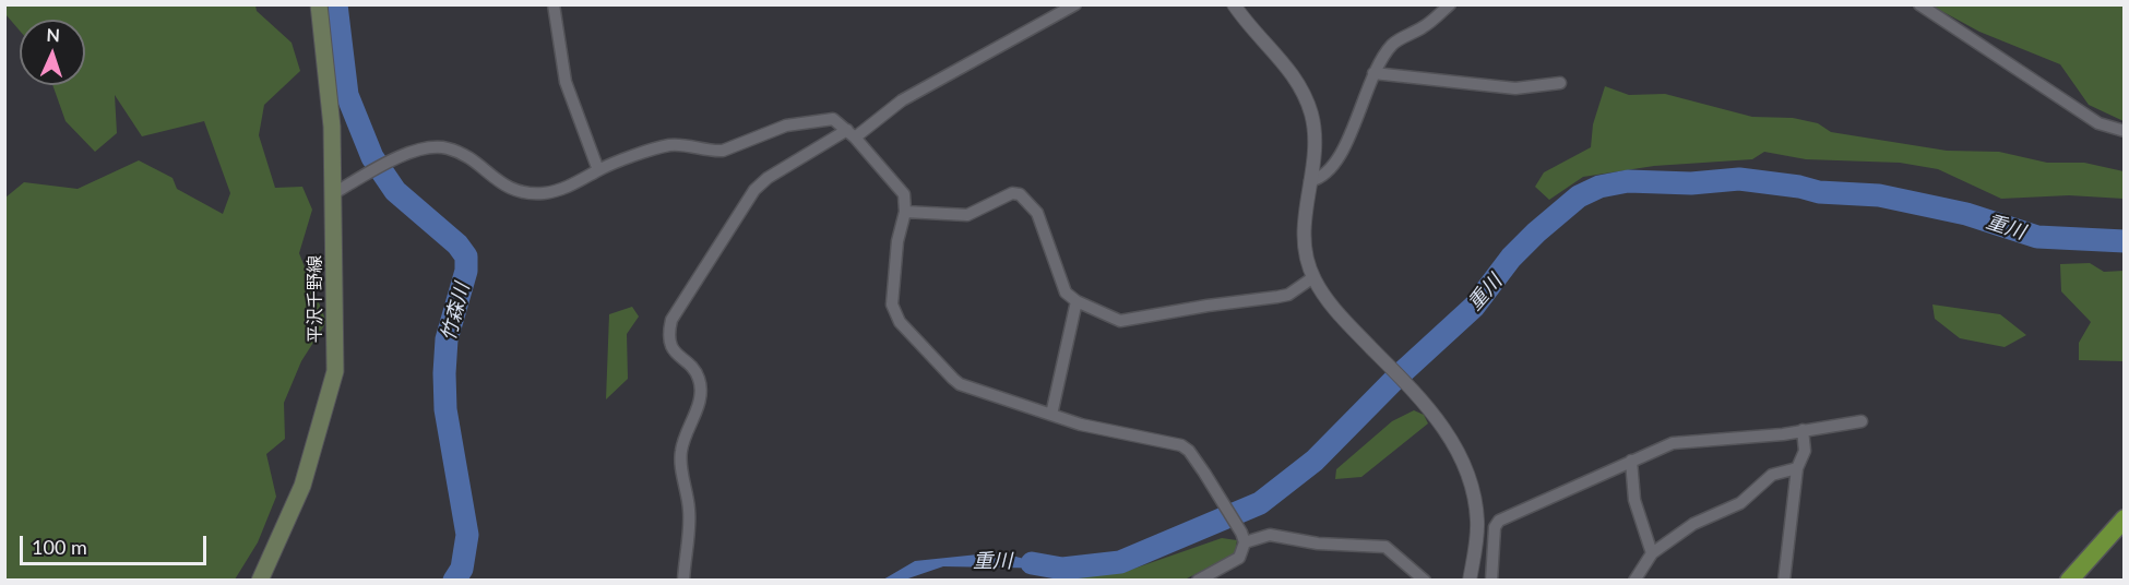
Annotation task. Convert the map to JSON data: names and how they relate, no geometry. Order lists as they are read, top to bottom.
{
  "streets": {
    "main road": ["平沢千野線"]
  },
  "water": ["重川", "竹森川"],
  "scale_bar": "100 m",
  "north": "top"
}
